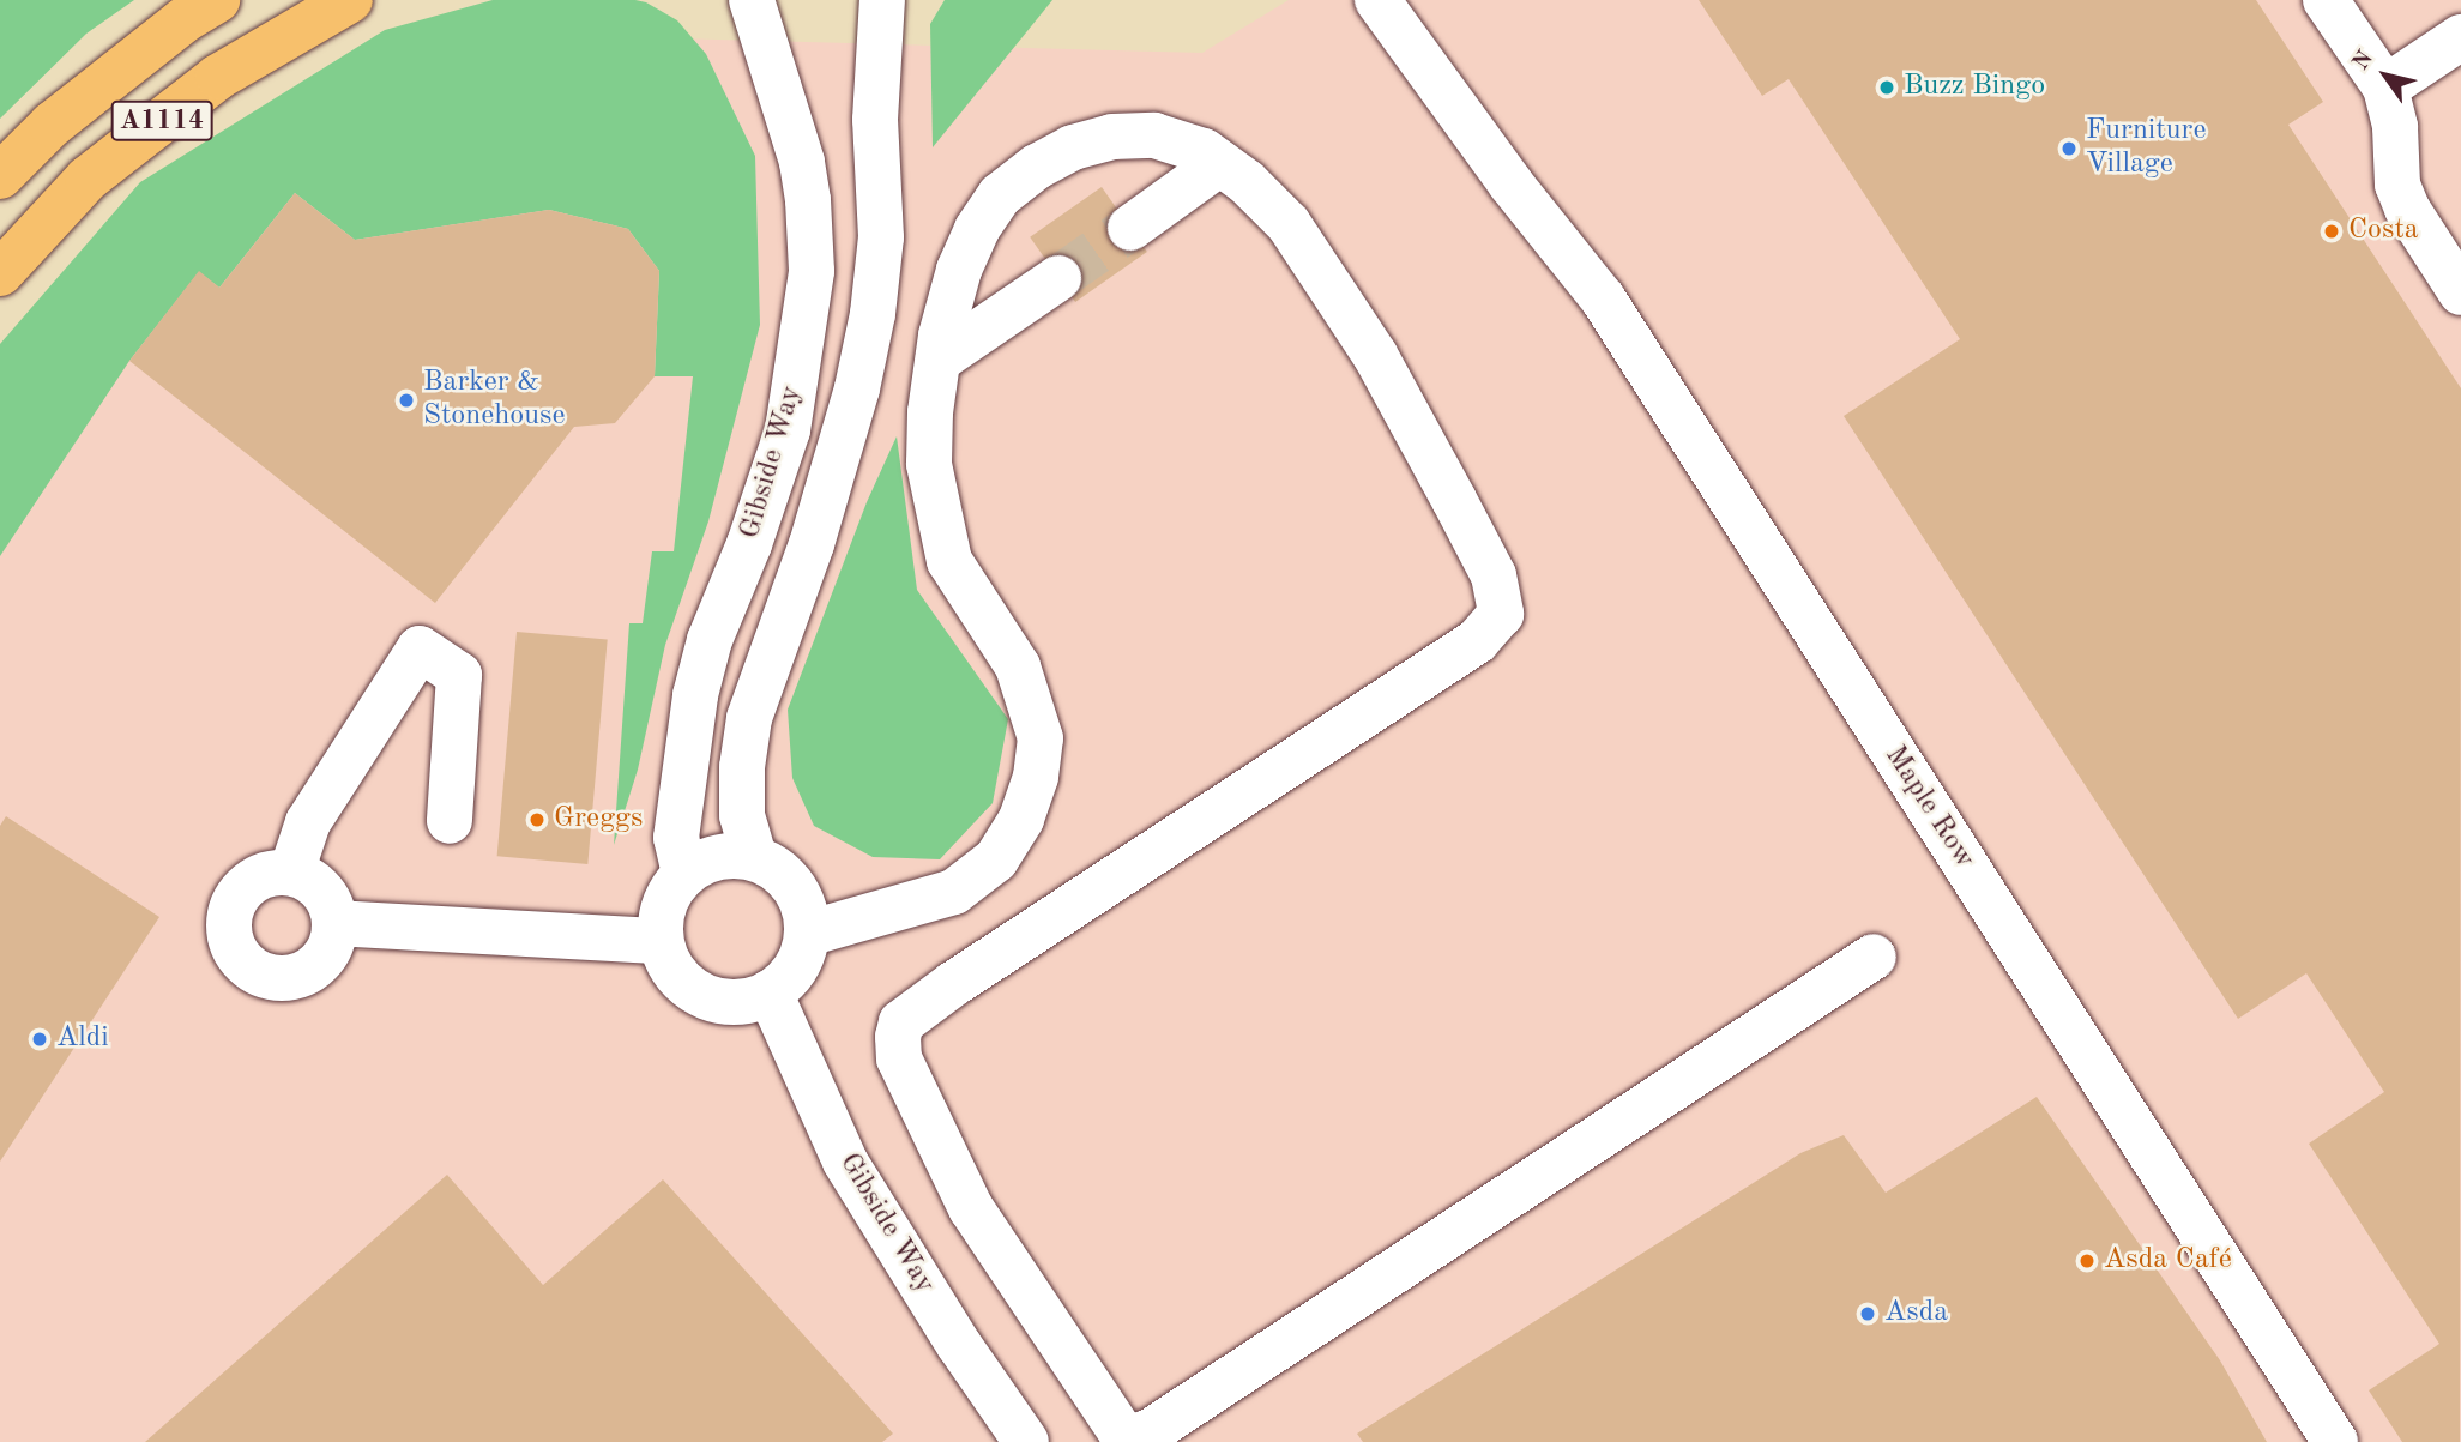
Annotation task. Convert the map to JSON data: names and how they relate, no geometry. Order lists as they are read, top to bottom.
{
  "streets": {
    "main road": ["A1114"],
    "street": ["Gibside Way", "Maple Row"]
  },
  "places": [
    "Buzz Bingo",
    "Furniture Village",
    "Costa",
    "Barker & Stonehouse",
    "Greggs",
    "Aldi",
    "Asda Café",
    "Asda"
  ],
  "north": "top left"
}
